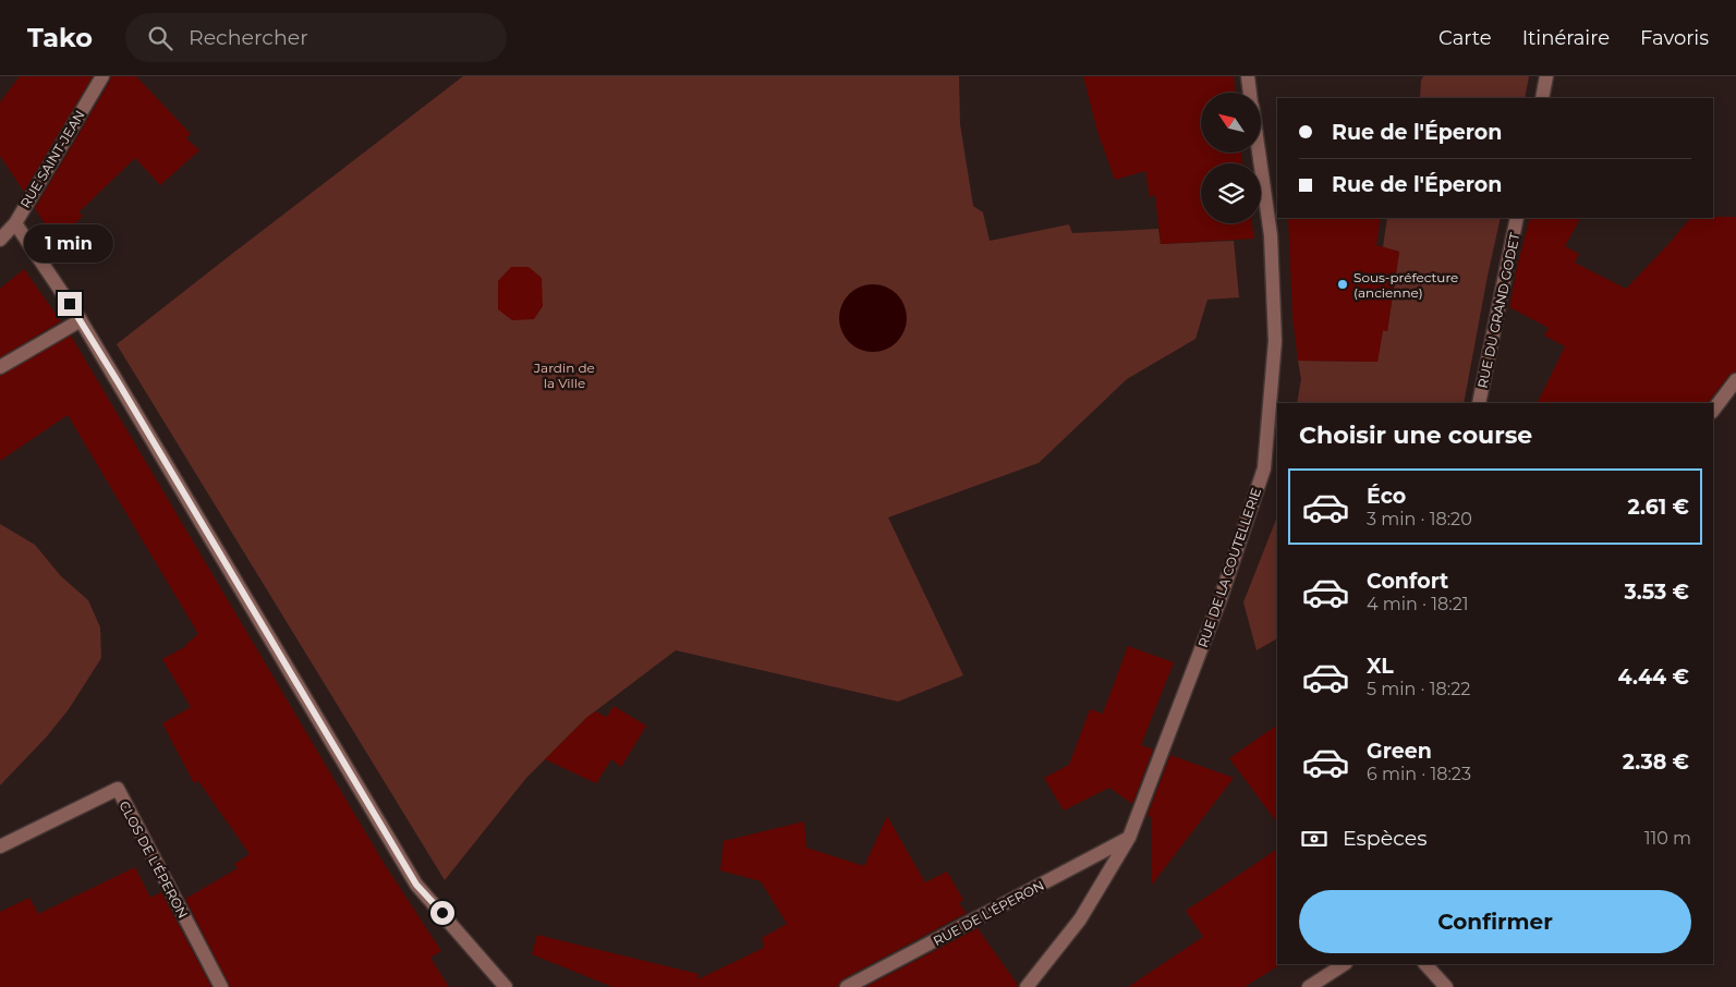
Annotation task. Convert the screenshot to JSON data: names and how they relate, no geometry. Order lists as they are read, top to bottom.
{
  "streets": {
    "street": [
      "RUE SAINT-JEAN",
      "RUE DU GRAND GODET",
      "RUE DE LA COUTELLERIE",
      "CLOS DE L'ÉPERON",
      "RUE DE L'ÉPERON"
    ]
  },
  "crossings": [
    ["RUE DE LA COUTELLERIE", "RUE DE L'ÉPERON"]
  ],
  "parks": ["Jardin de la Ville"],
  "places": ["Sous-préfecture (ancienne)"],
  "north": "top left",
  "page": {
    "header": "Tako",
    "search": "Rechercher",
    "nav": ["Carte", "Itinéraire", "Favoris"],
    "banner": ["Rue de l'Éperon", "Rue de l'Éperon"],
    "bubble": "1 min",
    "heading": "Choisir une course",
    "list": [
      {
        "name": "Éco",
        "note": "3 min · 18:20",
        "value": "2.61 €"
      },
      {
        "name": "Confort",
        "note": "4 min · 18:21",
        "value": "3.53 €"
      },
      {
        "name": "XL",
        "note": "5 min · 18:22",
        "value": "4.44 €"
      },
      {
        "name": "Green",
        "note": "6 min · 18:23",
        "value": "2.38 €"
      }
    ],
    "pay": ["Espèces", "110 m"],
    "buttons": "Confirmer"
  }
}
